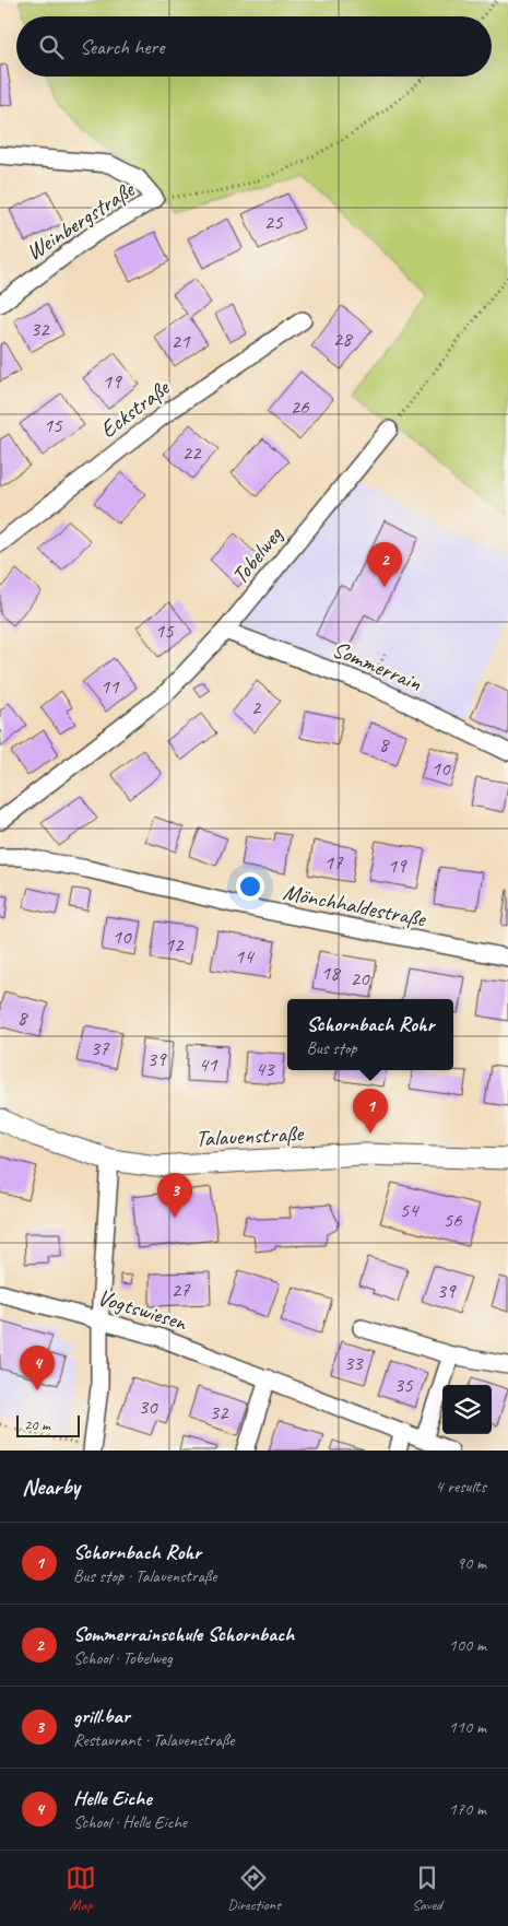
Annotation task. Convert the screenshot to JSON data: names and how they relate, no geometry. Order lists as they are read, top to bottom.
{
  "streets": {
    "street": [
      "Weinbergstraße",
      "Eckstraße",
      "Tobelweg",
      "Sommerrain",
      "Mönchhaldestraße",
      "Talauenstraße",
      "Vogtswiesen"
    ]
  },
  "crossings": [
    ["Tobelweg", "Sommerrain"]
  ],
  "house_numbers": [
    "25",
    "32",
    "28",
    "21",
    "19",
    "26",
    "15",
    "22",
    "15",
    "11",
    "2",
    "8",
    "10",
    "17",
    "19",
    "10",
    "12",
    "14",
    "18",
    "20",
    "8",
    "37",
    "39",
    "41",
    "43",
    "54",
    "56",
    "27",
    "39",
    "33",
    "35",
    "30",
    "32"
  ],
  "scale_bar": "20 m",
  "page": {
    "search": "Search here",
    "pins": [
      "2",
      "1",
      "3",
      "4"
    ],
    "popup": ["Schornbach Rohr", "Bus stop"],
    "scale": "20 m",
    "heading": ["Nearby", "4 results"],
    "list": [
      {
        "mark": "1",
        "name": "Schornbach Rohr",
        "note": "Bus stop · Talauenstraße",
        "value": "90 m"
      },
      {
        "mark": "2",
        "name": "Sommerrainschule Schornbach",
        "note": "School · Tobelweg",
        "value": "100 m"
      },
      {
        "mark": "3",
        "name": "grill.bar",
        "note": "Restaurant · Talauenstraße",
        "value": "110 m"
      },
      {
        "mark": "4",
        "name": "Helle Eiche",
        "note": "School · Helle Eiche",
        "value": "170 m"
      }
    ],
    "nav": ["Map", "Directions", "Saved"]
  }
}
